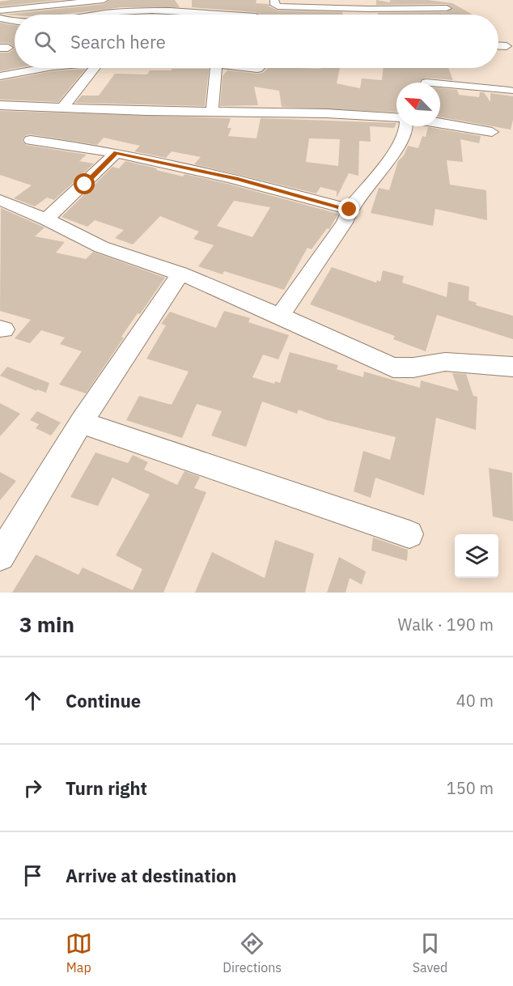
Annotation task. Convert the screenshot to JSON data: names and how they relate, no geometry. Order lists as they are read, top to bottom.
{
  "north": "top left",
  "page": {
    "search": "Search here",
    "heading": ["3 min", "Walk · 190 m"],
    "list": [
      ["Continue", "40 m"],
      ["Turn right", "150 m"],
      "Arrive at destination"
    ],
    "nav": ["Map", "Directions", "Saved"]
  }
}
